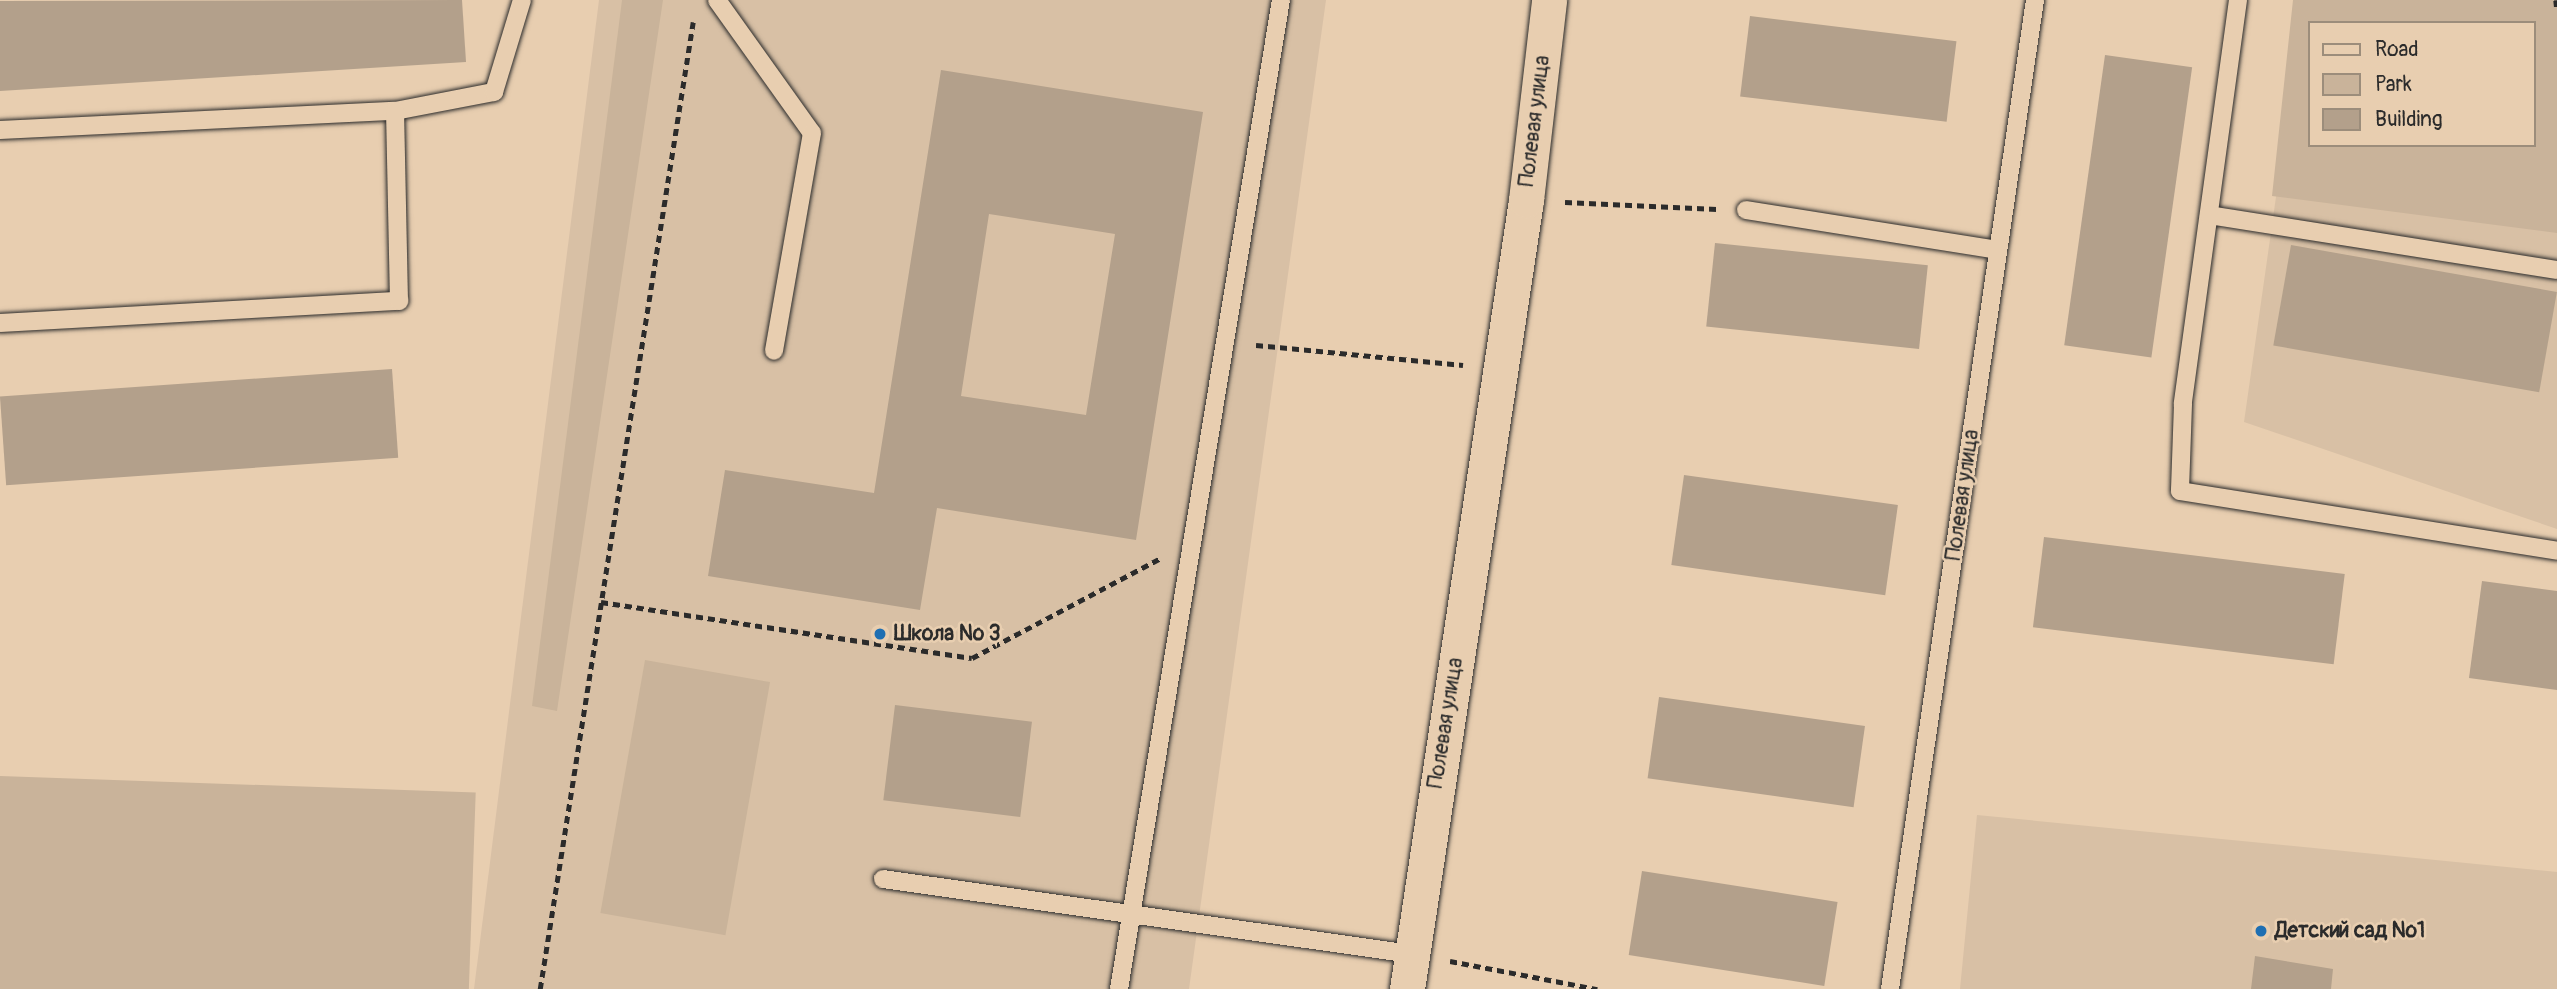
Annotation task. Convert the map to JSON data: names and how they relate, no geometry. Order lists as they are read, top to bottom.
{
  "streets": {
    "street": ["Полевая улица"]
  },
  "places": ["Школа № 3", "Детский сад №1"],
  "legend": ["Road", "Park", "Building"]
}
